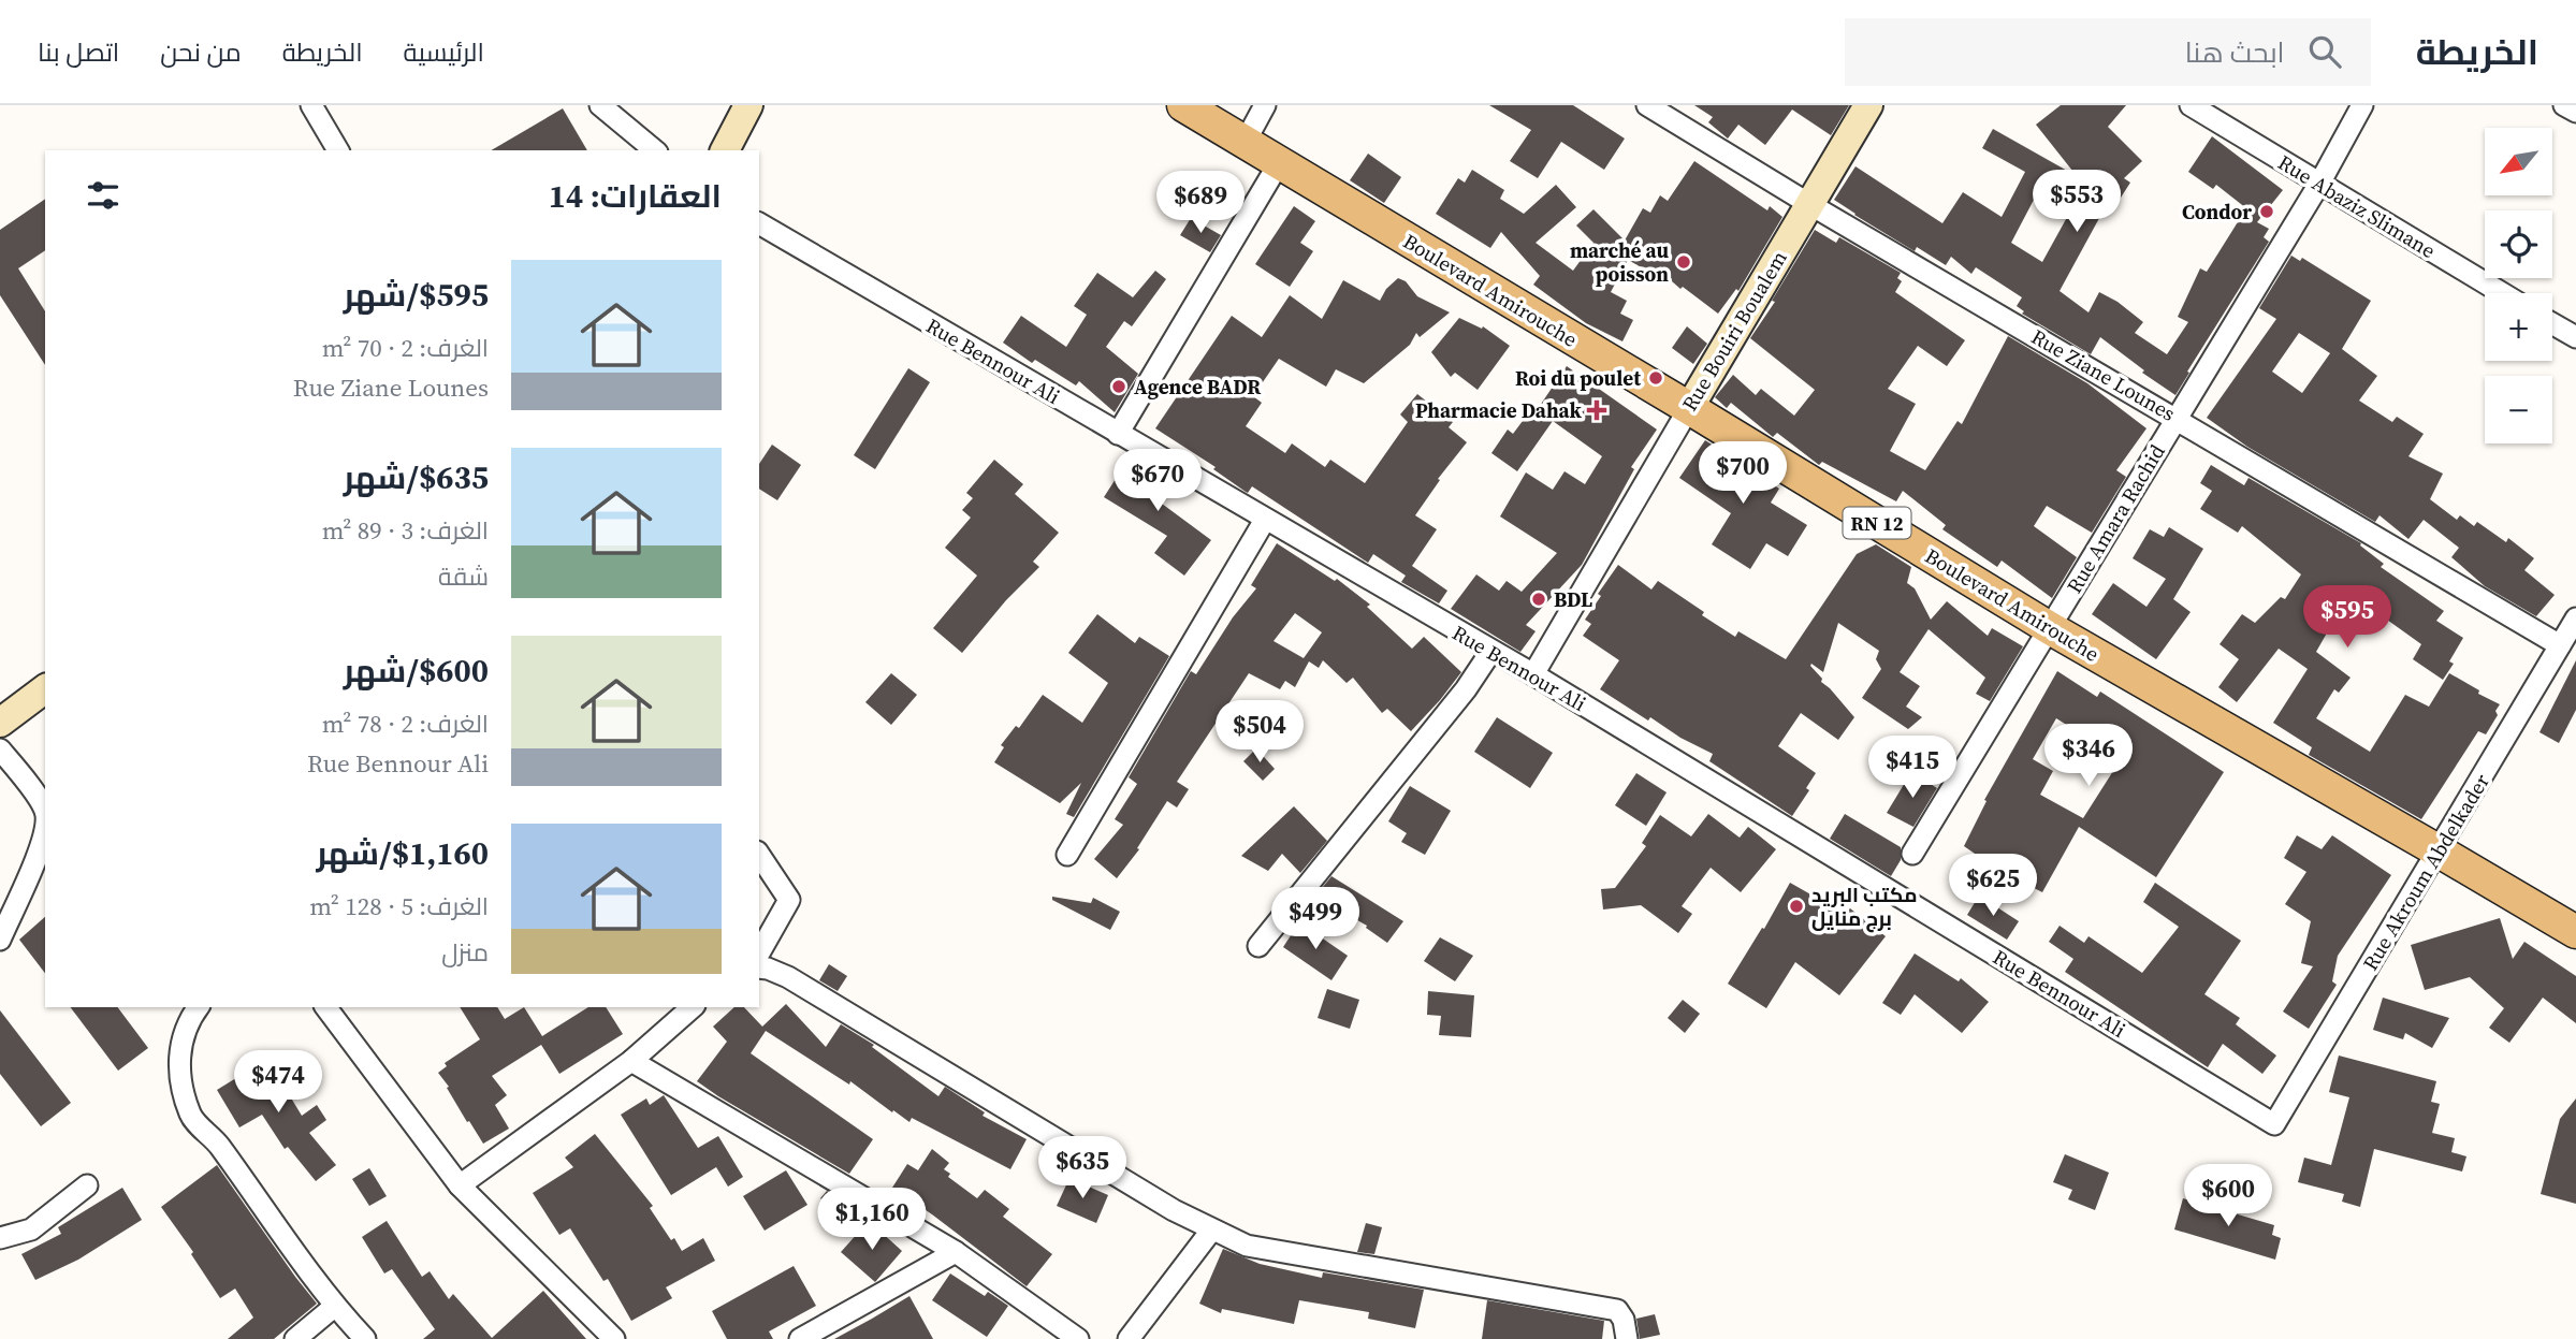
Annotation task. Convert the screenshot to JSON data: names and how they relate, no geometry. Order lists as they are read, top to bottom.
{
  "streets": {
    "main road": ["Boulevard Amirouche", "Rue Bouiri Boualem", "RN 12"],
    "street": [
      "Rue Abaziz Slimane",
      "Rue Bennour Ali",
      "Rue Ziane Lounes",
      "Rue Amara Rachid",
      "Rue Akroum Abdelkader"
    ]
  },
  "crossings": [
    ["Rue Abaziz Slimane", "Rue Amara Rachid"],
    ["Boulevard Amirouche", "Rue Bouiri Boualem"],
    ["Boulevard Amirouche", "Rue Amara Rachid"],
    ["Boulevard Amirouche", "Rue Akroum Abdelkader"],
    ["Rue Bouiri Boualem", "Rue Bennour Ali"],
    ["Rue Bouiri Boualem", "Rue Ziane Lounes"],
    ["Rue Bennour Ali", "Rue Akroum Abdelkader"],
    ["Rue Ziane Lounes", "Rue Amara Rachid"],
    ["Rue Ziane Lounes", "Rue Akroum Abdelkader"]
  ],
  "places": {
    "other": [
      "Condor",
      "marché au poisson",
      "Roi du poulet",
      "Agence BADR",
      "BDL",
      "مكتب البريد برج منايل"
    ],
    "health": ["Pharmacie Dahak"]
  },
  "north": "bottom left",
  "page": {
    "header": "الخريطة",
    "search": "ابحث هنا",
    "nav": [
      "الرئيسية",
      "الخريطة",
      "من نحن",
      "اتصل بنا"
    ],
    "map_buttons": ["+", "−"],
    "heading": "العقارات: 14",
    "price": [
      "$553",
      "$689",
      "$700",
      "$670",
      "$595",
      "$504",
      "$346",
      "$415",
      "$625",
      "$499",
      "$474",
      "$635",
      "$600",
      "$1,160"
    ],
    "list": [
      {
        "name": "$595/شهر",
        "note": "الغرف: 2 · 70 m² · Rue Ziane Lounes"
      },
      {
        "name": "$635/شهر",
        "note": "الغرف: 3 · 89 m² · شقة"
      },
      {
        "name": "$600/شهر",
        "note": "الغرف: 2 · 78 m² · Rue Bennour Ali"
      },
      {
        "name": "$1,160/شهر",
        "note": "الغرف: 5 · 128 m² · منزل"
      }
    ]
  }
}
